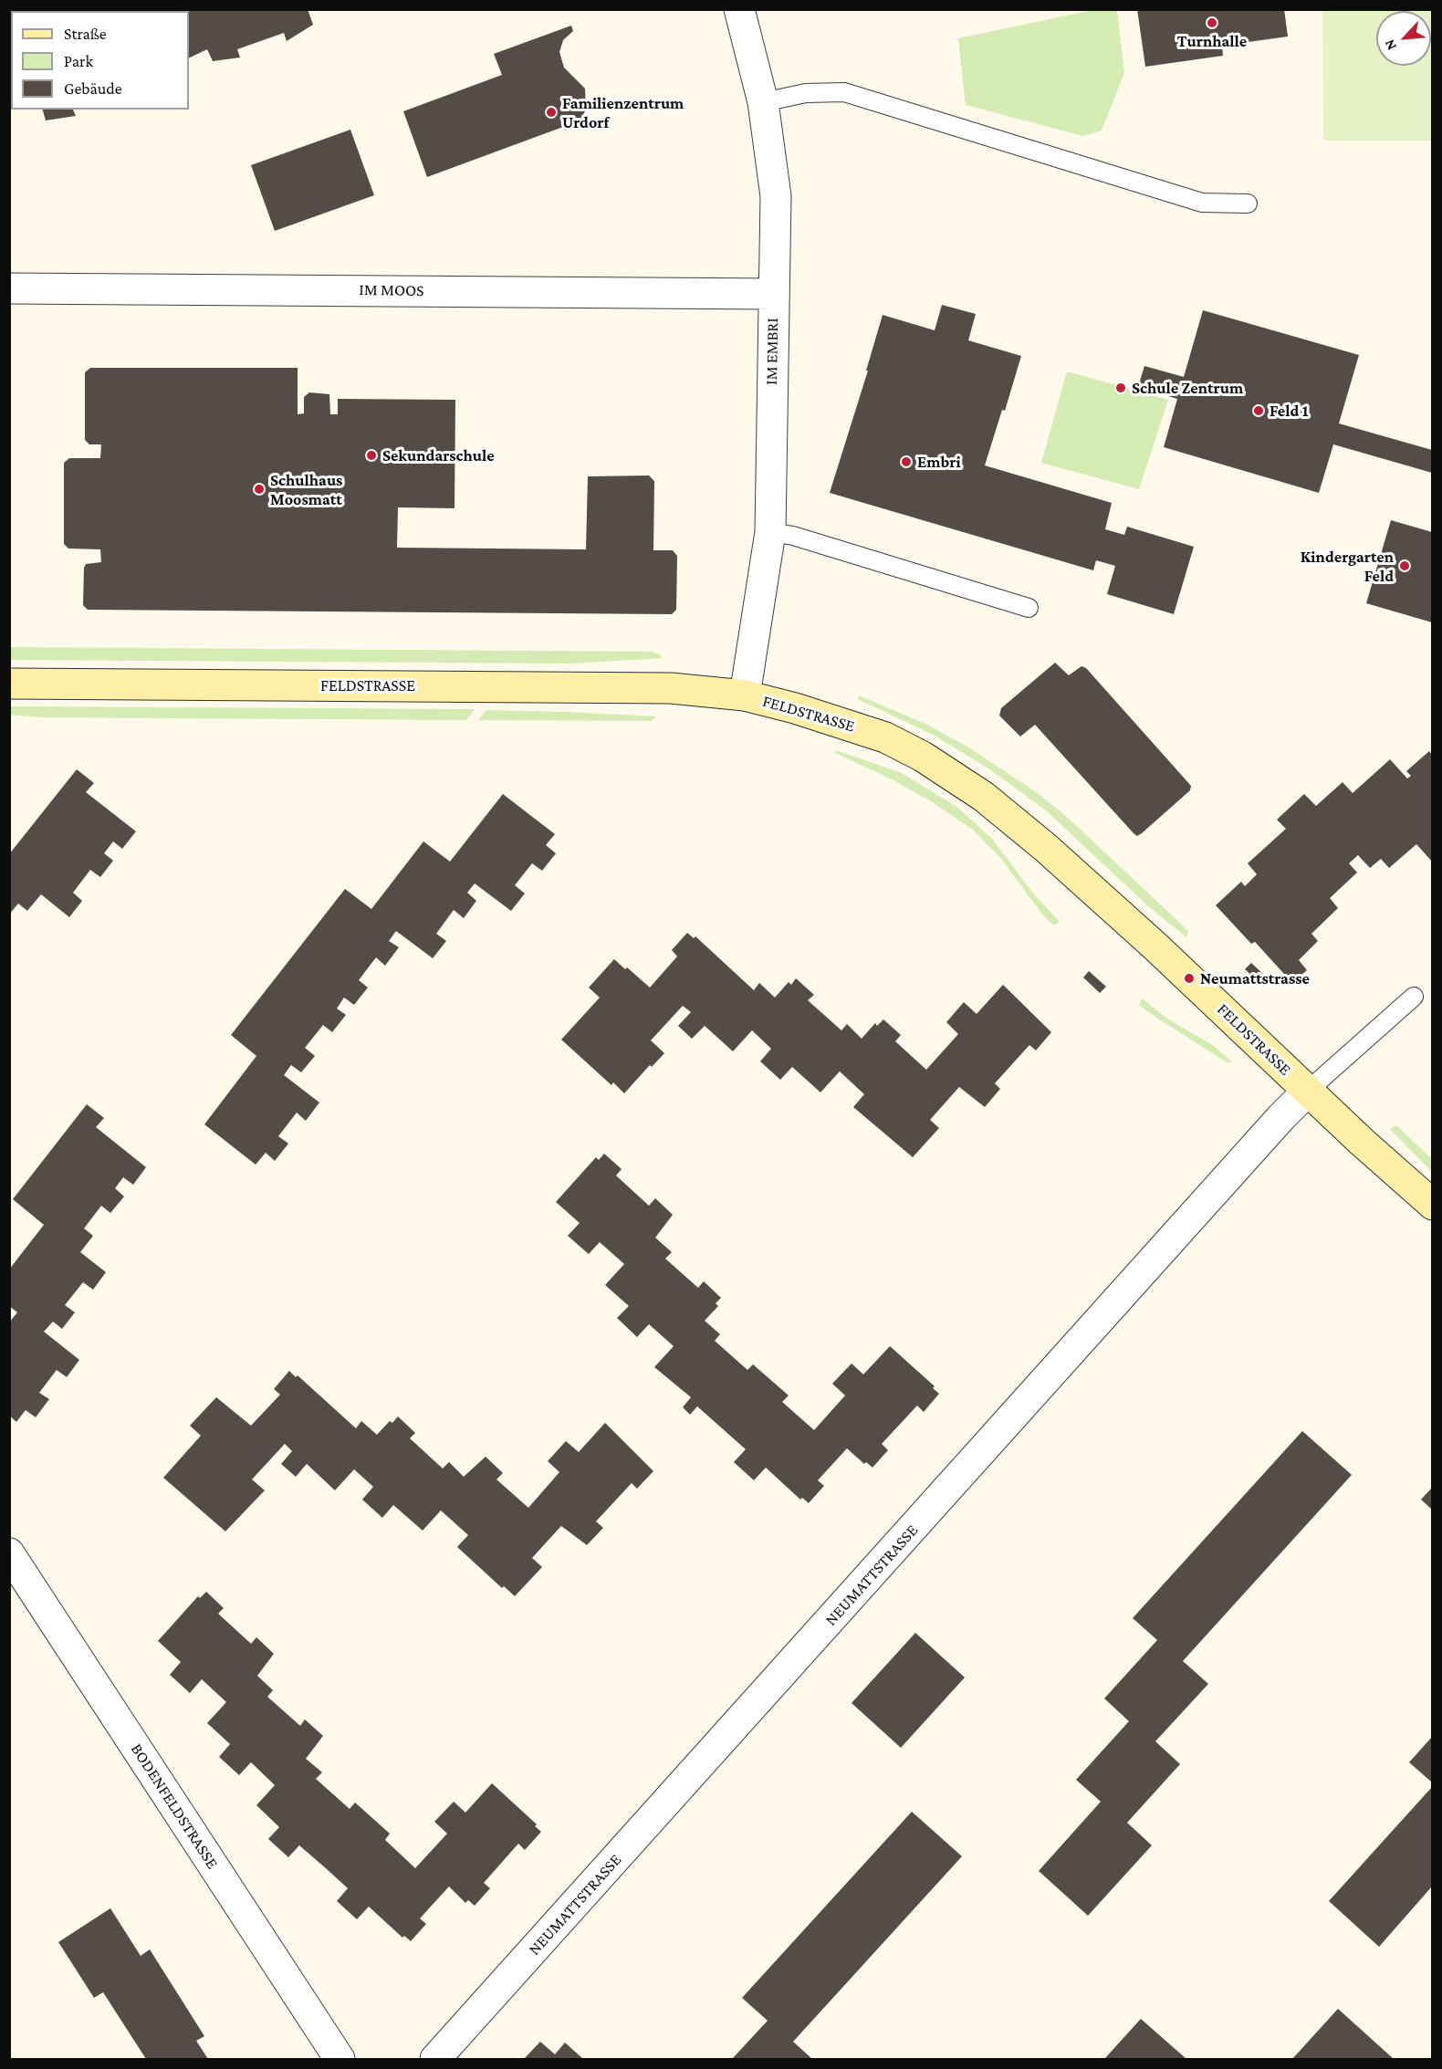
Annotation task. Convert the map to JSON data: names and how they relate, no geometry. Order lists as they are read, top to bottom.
{
  "streets": {
    "main road": ["FELDSTRASSE"],
    "street": [
      "IM MOOS",
      "IM EMBRI",
      "NEUMATTSTRASSE",
      "BODENFELDSTRASSE"
    ]
  },
  "crossings": [
    ["IM MOOS", "IM EMBRI"],
    ["IM EMBRI", "FELDSTRASSE"],
    ["FELDSTRASSE", "NEUMATTSTRASSE"]
  ],
  "places": [
    "Turnhalle",
    "Familienzentrum Urdorf",
    "Schule Zentrum",
    "Feld 1",
    "Sekundarschule",
    "Embri",
    "Schulhaus Moosmatt",
    "Kindergarten Feld",
    "Neumattstrasse"
  ],
  "legend": ["Straße", "Park", "Gebäude"],
  "north": "bottom left"
}
